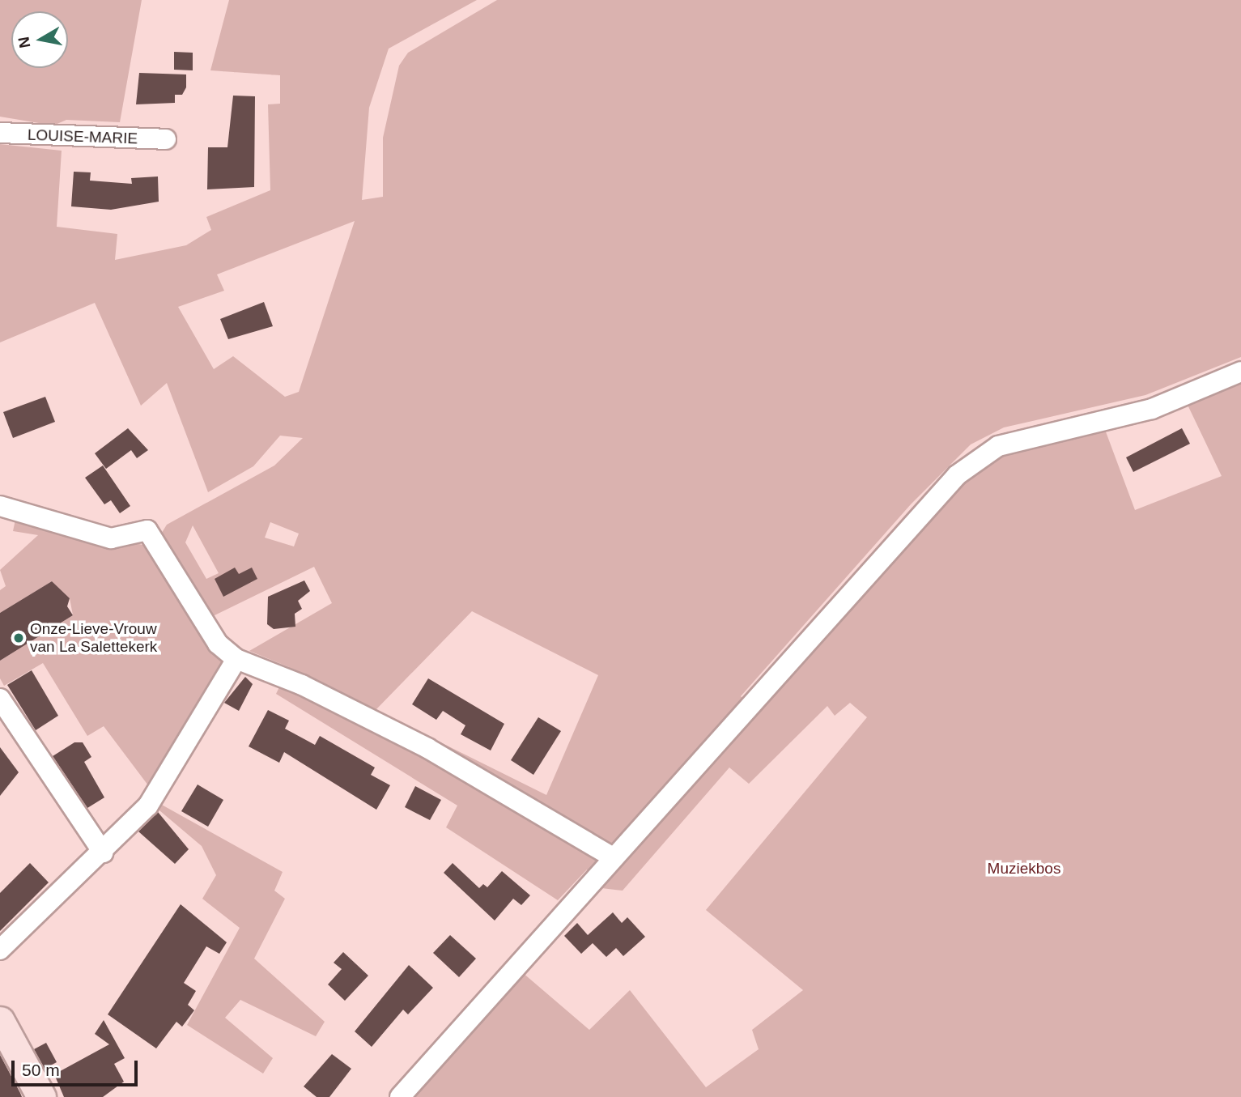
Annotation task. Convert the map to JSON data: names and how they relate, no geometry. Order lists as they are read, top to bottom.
{
  "streets": {
    "street": ["LOUISE-MARIE"]
  },
  "parks": ["Muziekbos"],
  "places": ["Onze-Lieve-Vrouw van La Salettekerk"],
  "scale_bar": "50 m",
  "north": "left"
}
